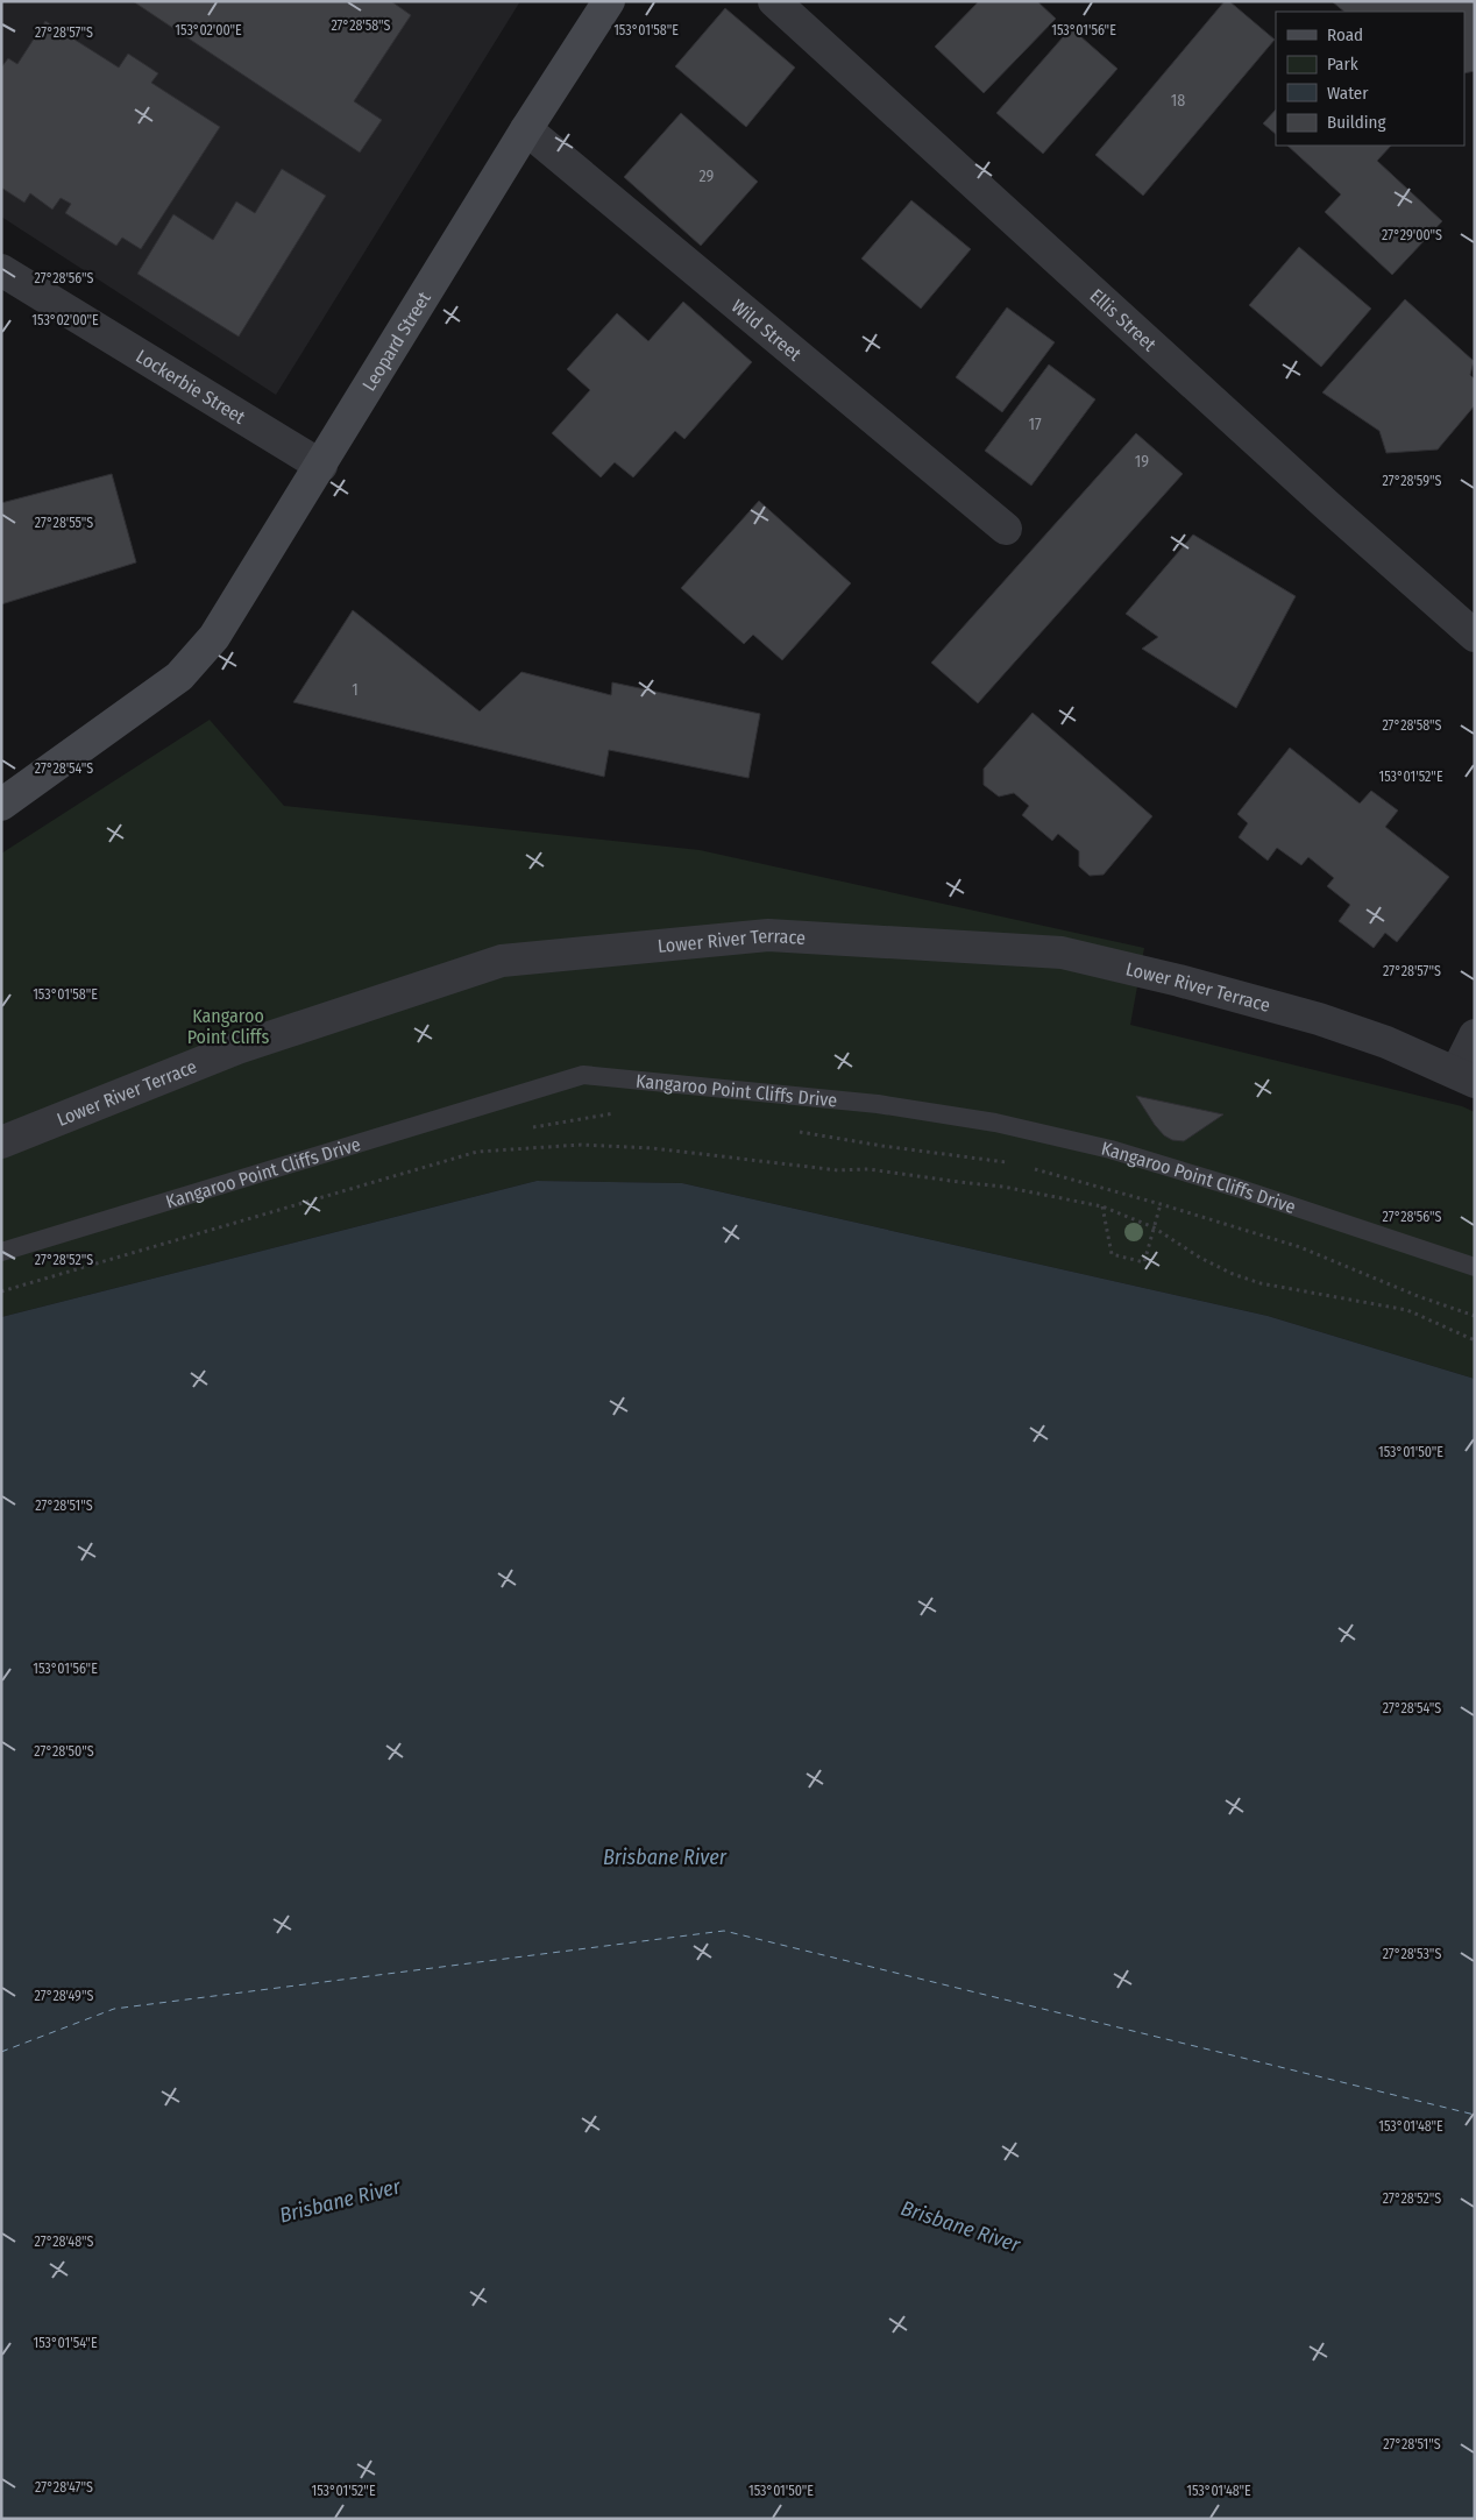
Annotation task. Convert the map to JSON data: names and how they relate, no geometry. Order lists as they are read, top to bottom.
{
  "streets": {
    "main road": ["Leopard Street"],
    "street": [
      "Ellis Street",
      "Wild Street",
      "Lockerbie Street",
      "Lower River Terrace"
    ],
    "lane": ["Kangaroo Point Cliffs Drive"]
  },
  "crossings": [
    ["Wild Street", "Leopard Street"],
    ["Leopard Street", "Lockerbie Street"]
  ],
  "water": ["Brisbane River"],
  "parks": ["Kangaroo Point Cliffs"],
  "house_numbers": [
    "18",
    "29",
    "17",
    "19",
    "1"
  ],
  "legend": [
    "Road",
    "Park",
    "Water",
    "Building"
  ],
  "coordinates": [
    "27°28'58\"S",
    "153°02'00\"E",
    "153°01'58\"E",
    "153°01'56\"E",
    "27°28'57\"S",
    "27°29'00\"S",
    "27°28'56\"S",
    "27°28'59\"S",
    "27°28'55\"S",
    "27°28'54\"S",
    "153°01'52\"E",
    "27°28'52\"S",
    "153°01'50\"E",
    "27°28'51\"S",
    "27°28'50\"S",
    "27°28'53\"S",
    "27°28'49\"S",
    "153°01'48\"E",
    "27°28'48\"S",
    "153°01'54\"E",
    "27°28'47\"S"
  ]
}
